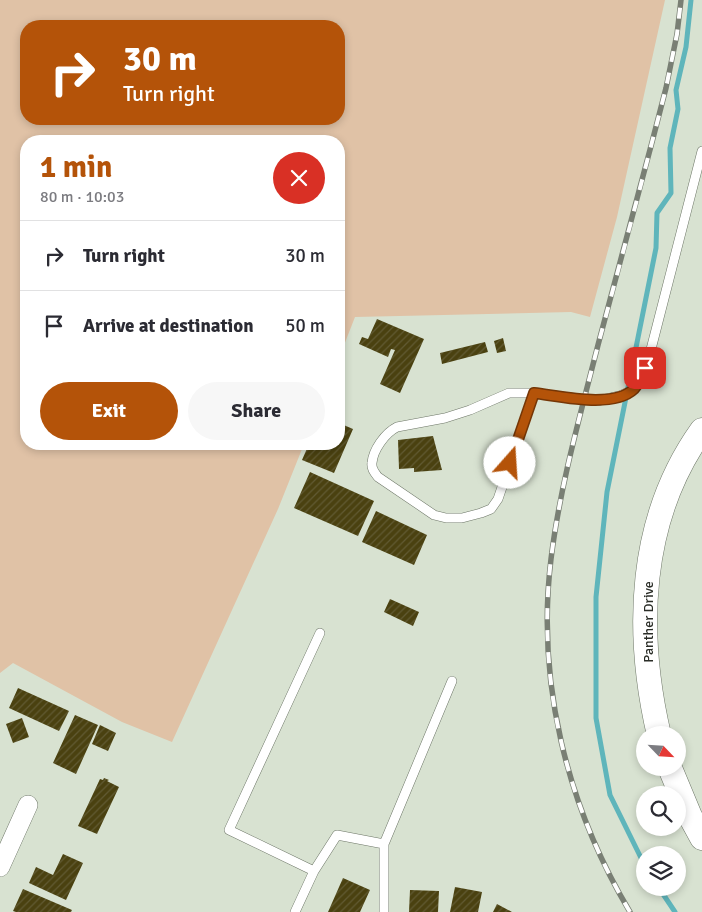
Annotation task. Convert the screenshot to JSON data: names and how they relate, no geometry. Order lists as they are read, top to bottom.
{
  "streets": {
    "street": ["Panther Drive"]
  },
  "north": "bottom right",
  "page": {
    "turn": ["30 m", "Turn right"],
    "heading": ["1 min", "80 m · 10:03"],
    "list": [
      {
        "name": "Turn right",
        "value": "30 m"
      },
      {
        "name": "Arrive at destination",
        "value": "50 m"
      }
    ],
    "buttons": ["Exit", "Share"]
  }
}
